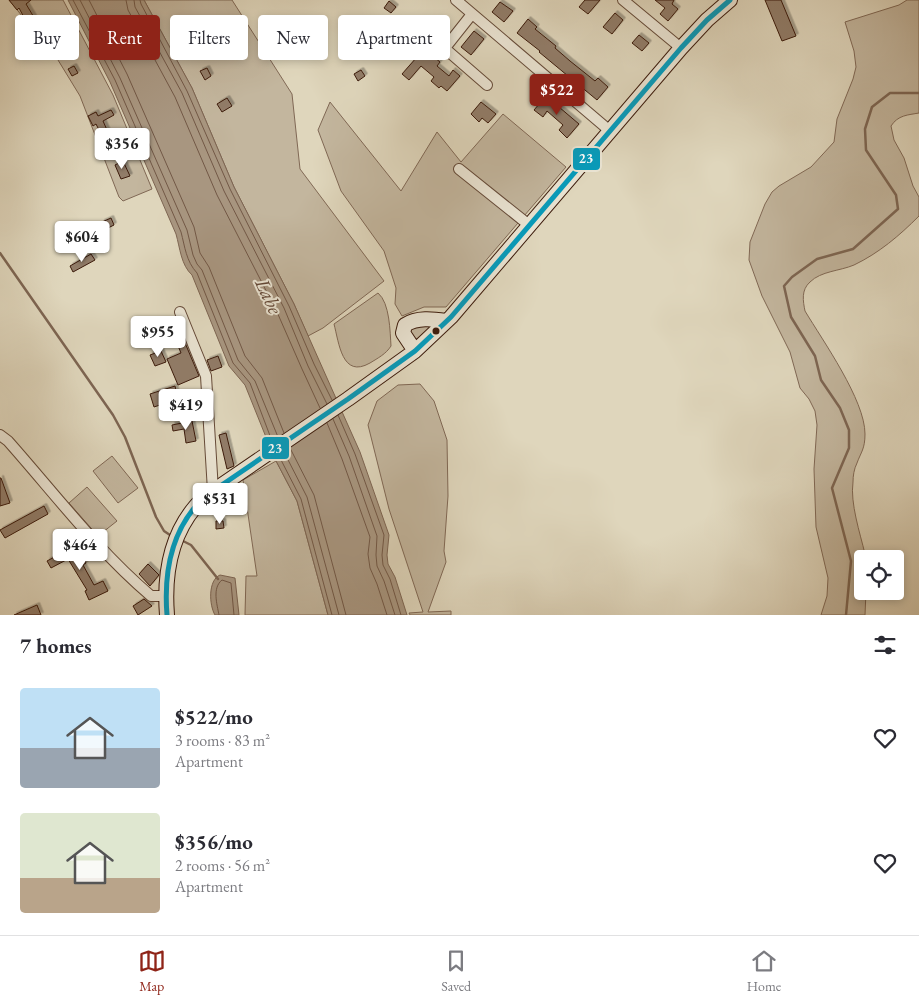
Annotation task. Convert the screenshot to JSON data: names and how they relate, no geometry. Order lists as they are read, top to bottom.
{
  "water": ["Labe"],
  "lines": ["transit line 23"],
  "page": {
    "chip": [
      "Buy",
      "Rent",
      "Filters",
      "New",
      "Apartment"
    ],
    "price": [
      "$522",
      "$356",
      "$604",
      "$955",
      "$419",
      "$531",
      "$464"
    ],
    "heading": "7 homes",
    "list": [
      {
        "name": "$522/mo",
        "note": "3 rooms · 83 m² · Apartment"
      },
      {
        "name": "$356/mo",
        "note": "2 rooms · 56 m² · Apartment"
      }
    ],
    "tabs": ["Map", "Saved", "Home"]
  }
}
